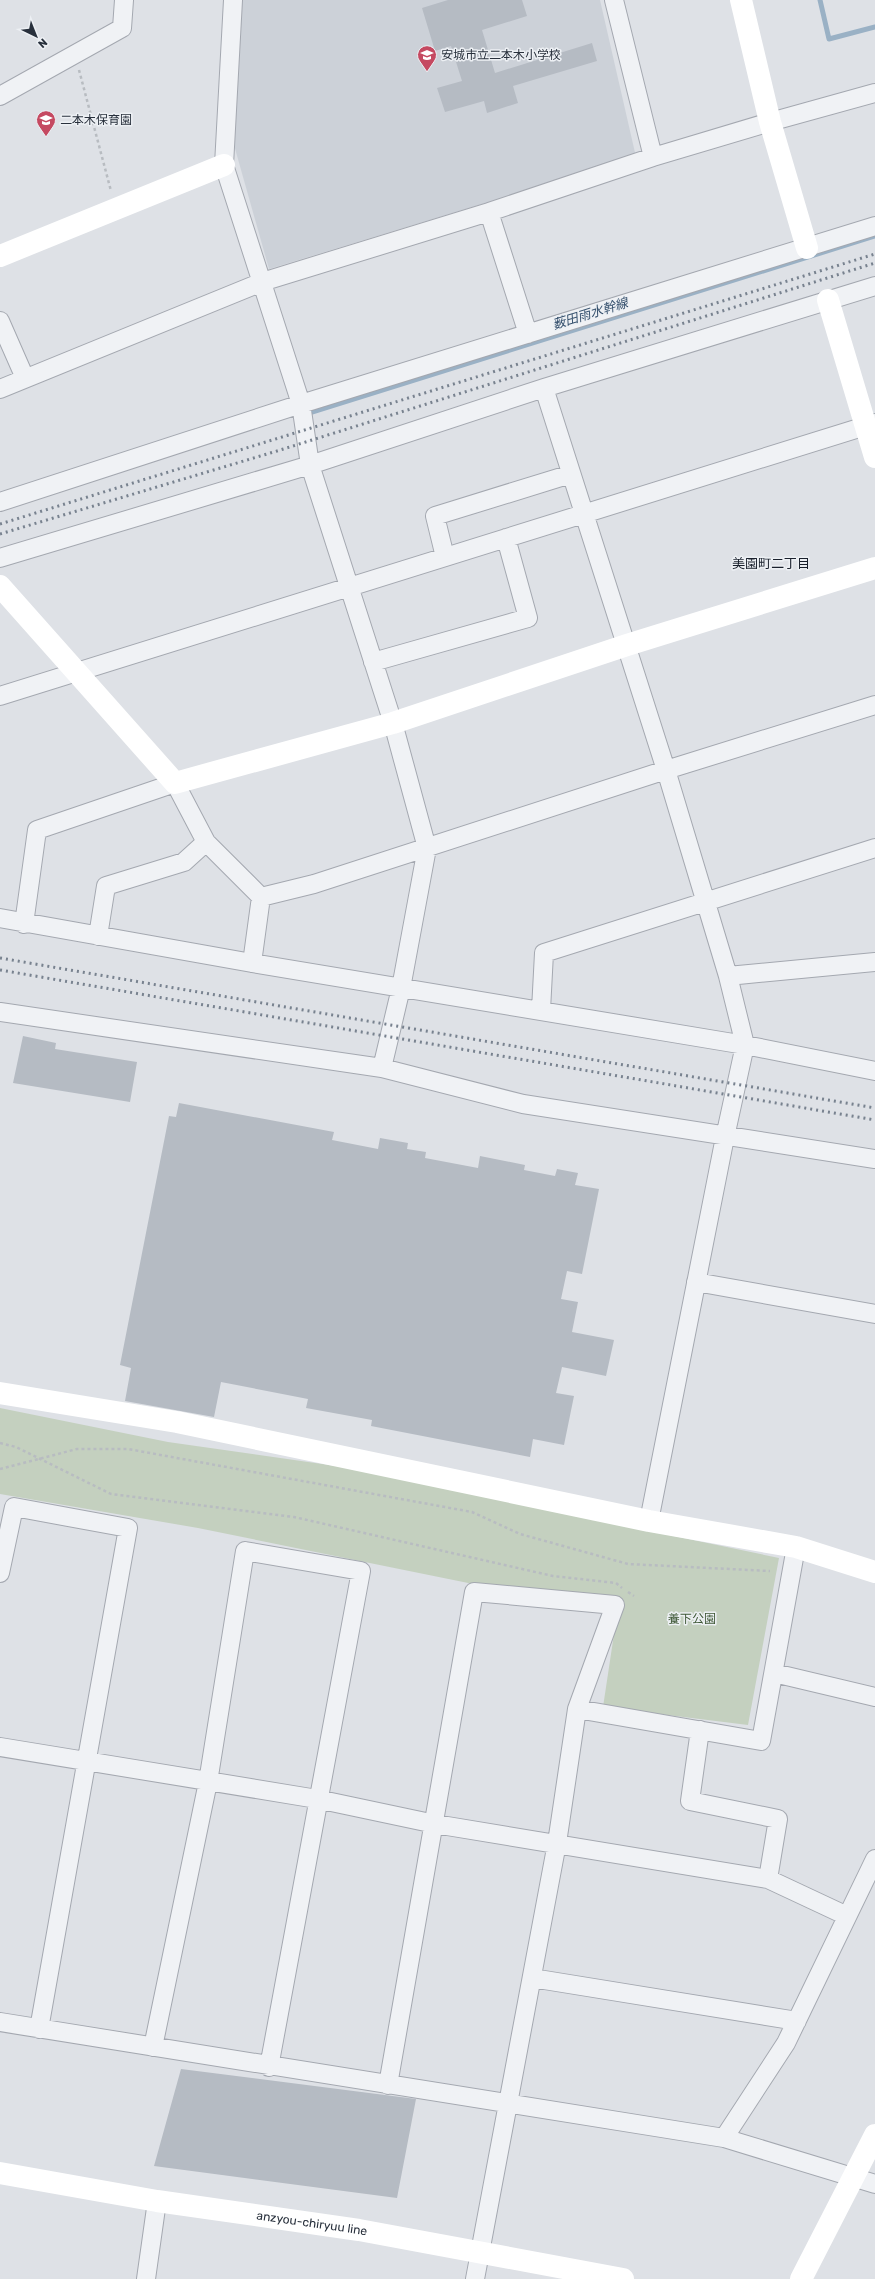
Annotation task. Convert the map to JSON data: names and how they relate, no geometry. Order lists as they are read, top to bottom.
{
  "streets": {
    "street": ["anzyou-chiryuu line"]
  },
  "districts": ["美園町二丁目"],
  "water": ["薮田雨水幹線"],
  "parks": ["養下公園"],
  "places": {
    "school or university": ["安城市立二本木小学校", "二本木保育園"]
  },
  "north": "bottom right"
}
